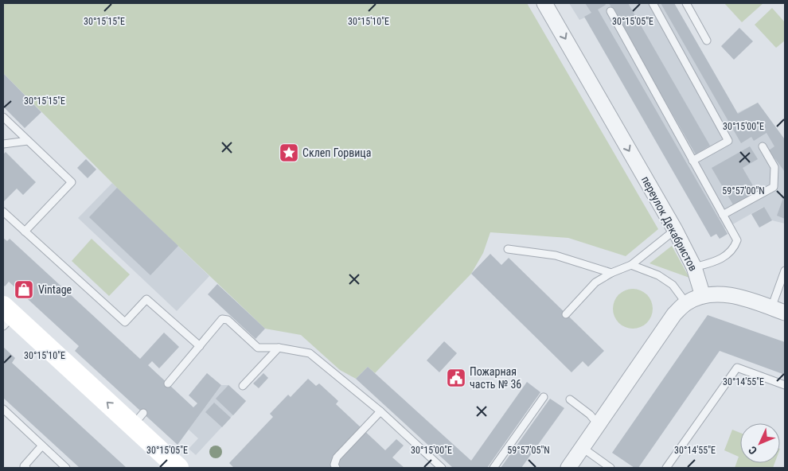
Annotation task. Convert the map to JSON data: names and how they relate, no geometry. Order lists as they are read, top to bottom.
{
  "streets": {
    "street": ["переулок Декабристов"]
  },
  "one_way": ["переулок Декабристов"],
  "places": {
    "place": ["Склеп Горвица"],
    "shop": ["Vintage"],
    "public building": ["Пожарная часть № 36"]
  },
  "north": "bottom left",
  "coordinates": [
    "30°15'15\"E",
    "30°15'10\"E",
    "30°15'05\"E",
    "30°15'00\"E",
    "59°57'00\"N",
    "30°14'55\"E",
    "59°57'05\"N"
  ]
}
